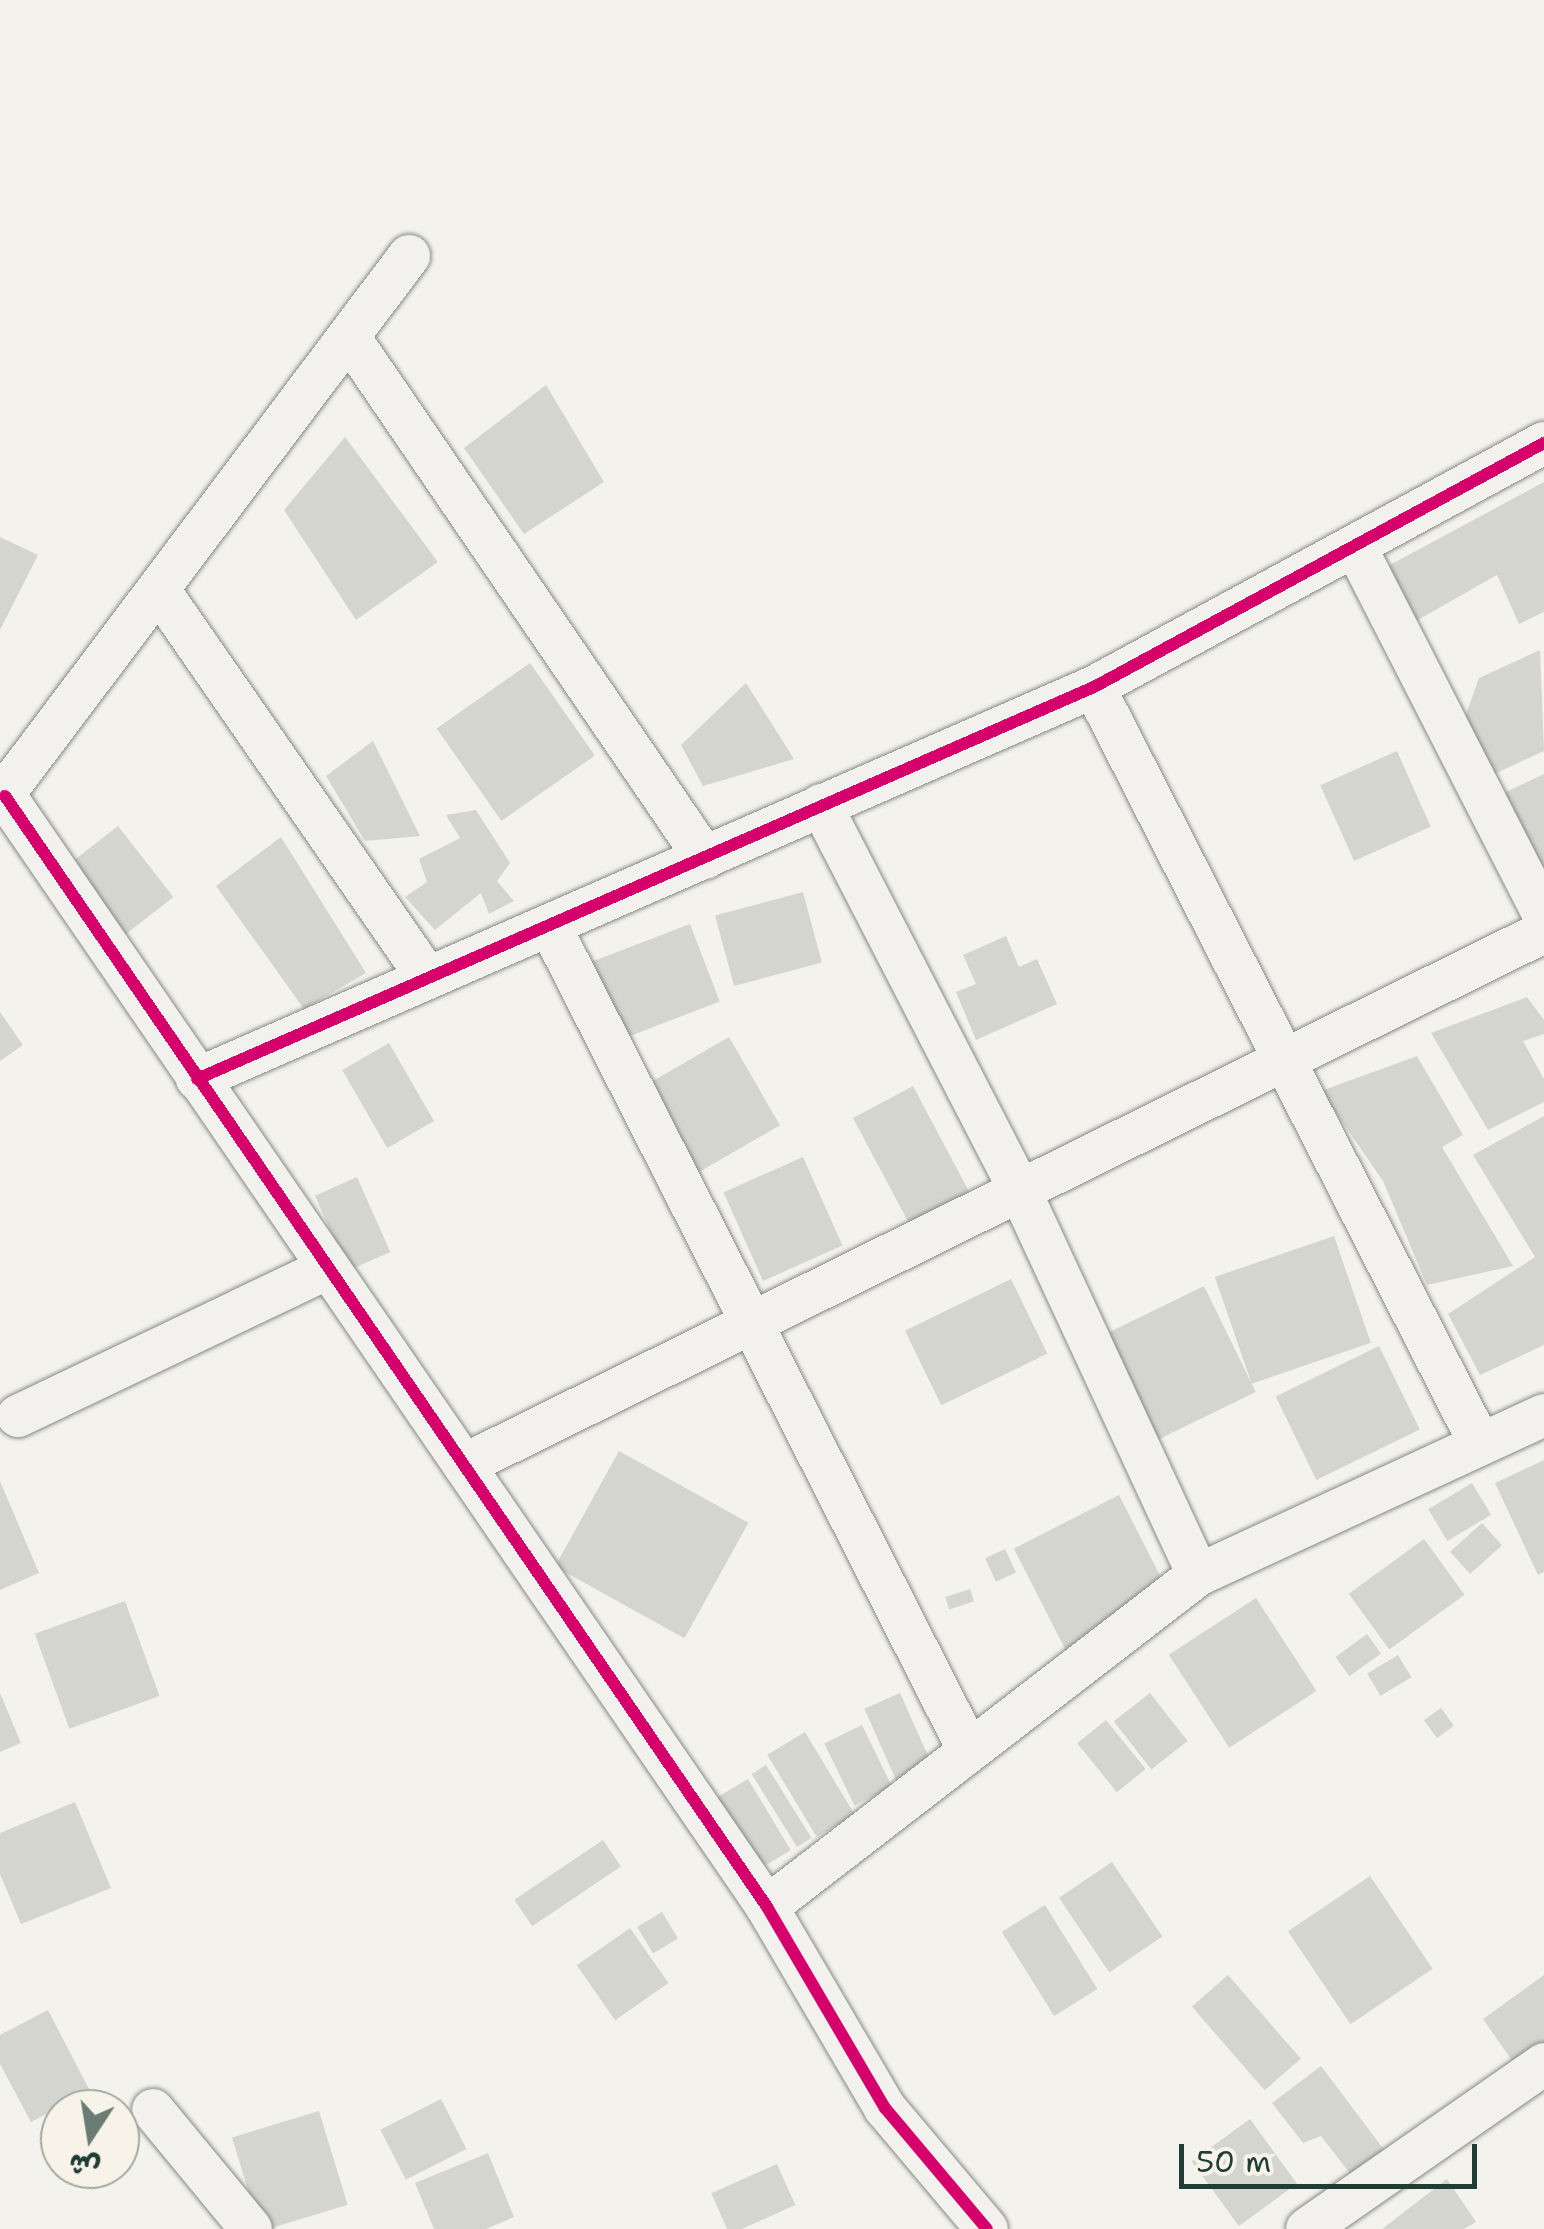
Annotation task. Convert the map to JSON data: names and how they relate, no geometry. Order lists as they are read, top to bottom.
{
  "scale_bar": "50 m",
  "north": "bottom"
}
